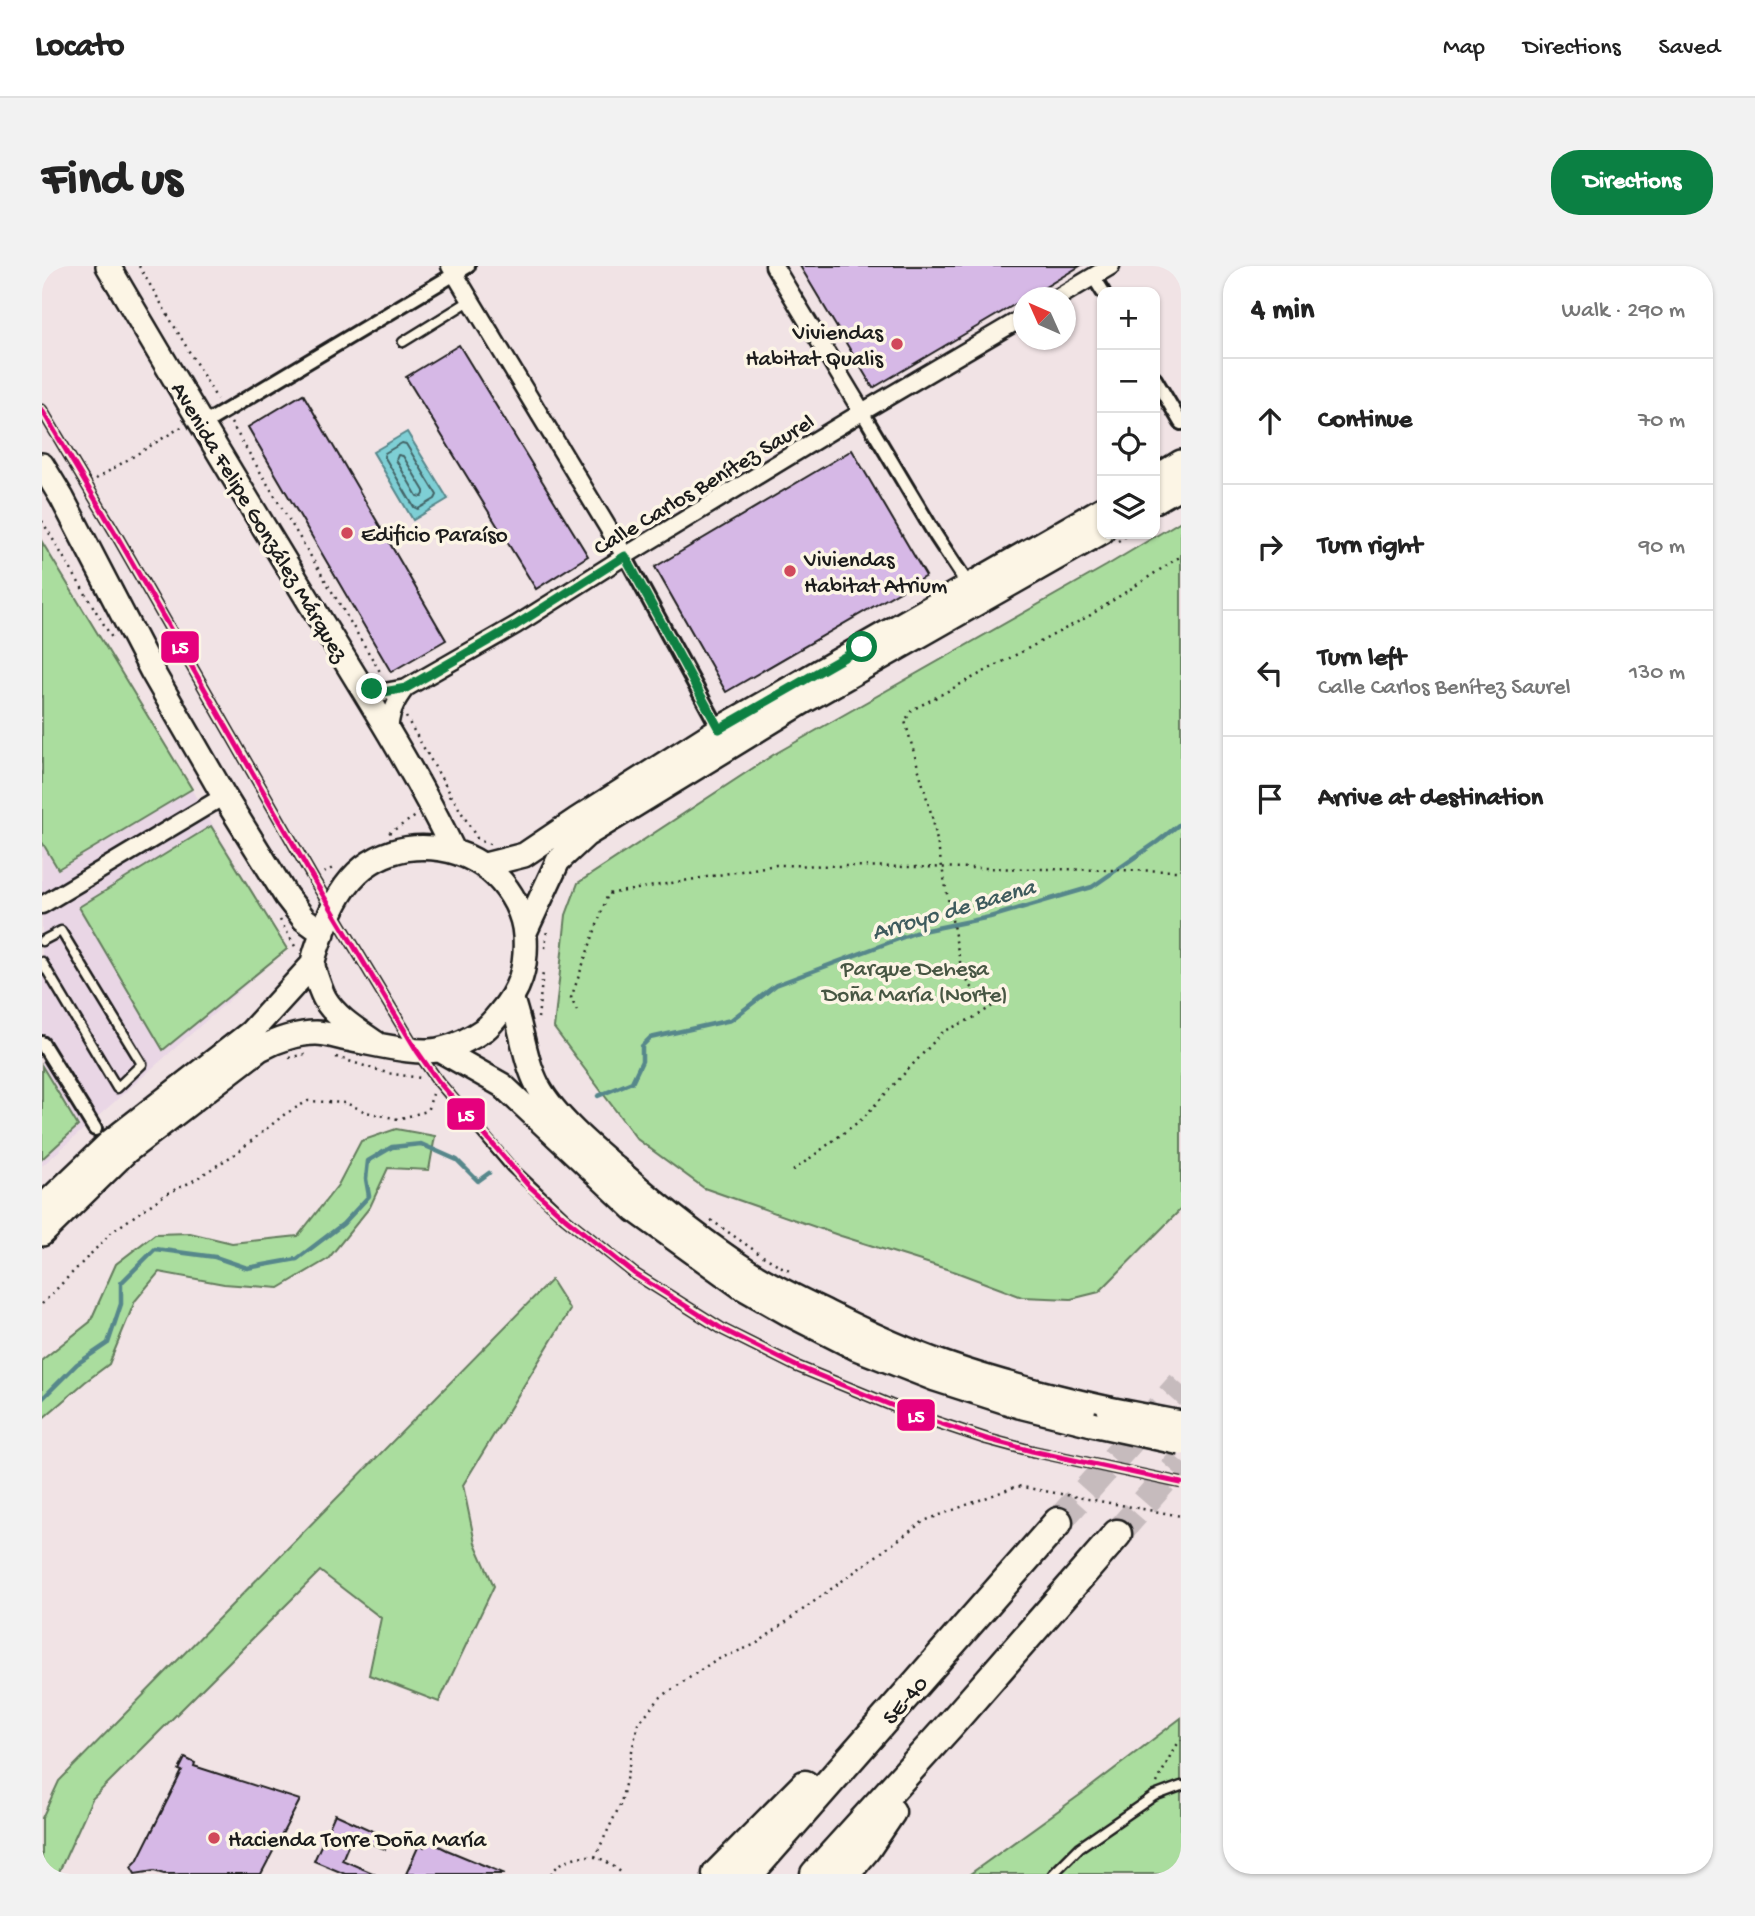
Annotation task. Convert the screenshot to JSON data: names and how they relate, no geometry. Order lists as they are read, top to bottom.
{
  "streets": {
    "highway": ["SE-40"],
    "main road": ["Avenida Felipe González Márquez"],
    "street": ["Calle Carlos Benítez Saurel"]
  },
  "water": ["Arroyo de Baena"],
  "parks": ["Parque Dehesa Doña María (Norte)"],
  "places": [
    "Viviendas Habitat Qualis",
    "Edificio Paraíso",
    "Viviendas Habitat Atrium",
    "Hacienda Torre Doña María"
  ],
  "lines": ["transit line L5"],
  "north": "top left",
  "page": {
    "header": "Locato",
    "nav": ["Map", "Directions", "Saved"],
    "buttons": "Directions",
    "title": "Find us",
    "heading": ["4 min", "Walk · 290 m"],
    "map_buttons": ["+", "−"],
    "list": [
      ["Continue", "70 m"],
      ["Turn right", "90 m"],
      ["Turn left", "Calle Carlos Benítez Saurel", "130 m"],
      "Arrive at destination"
    ]
  }
}
